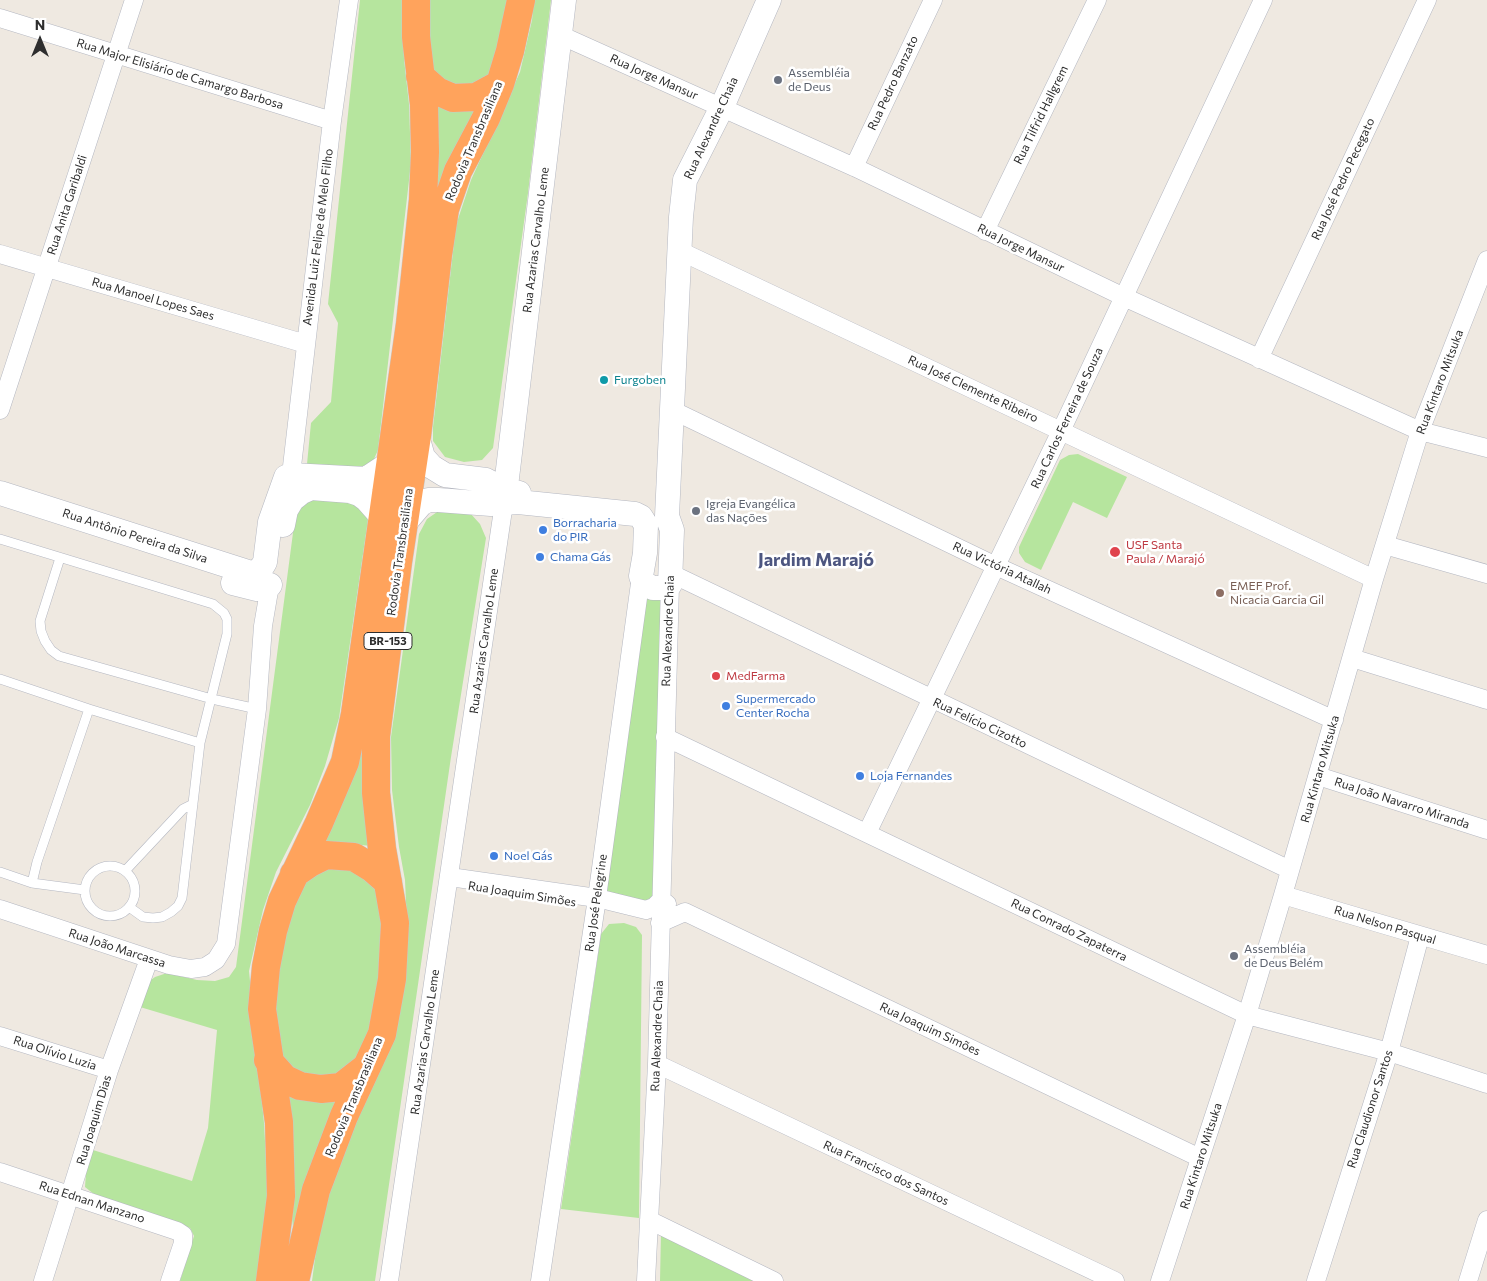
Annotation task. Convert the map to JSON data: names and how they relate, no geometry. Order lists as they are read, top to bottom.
{
  "streets": {
    "highway": ["Rodovia Transbrasiliana", "BR-153"],
    "street": [
      "Rua Major Elisiário de Camargo Barbosa",
      "Rua Jorge Mansur",
      "Rua Pedro Banzato",
      "Rua Tilfrid Hallgrem",
      "Rua Alexandre Chaia",
      "Rua José Pedro Pecegato",
      "Rua Anita Garibaldi",
      "Avenida Luiz Felipe de Melo Filho",
      "Rua Azarias Carvalho Leme",
      "Rua Manoel Lopes Saes",
      "Rua Kintaro Mitsuka",
      "Rua José Clemente Ribeiro",
      "Rua Carlos Ferreira de Souza",
      "Rua Antônio Pereira da Silva",
      "Rua Victória Atallah",
      "Rua Felício Cizotto",
      "Rua João Navarro Miranda",
      "Rua Joaquim Simões",
      "Rua José Pelegrine",
      "Rua Nelson Pasqual",
      "Rua Conrado Zapaterra",
      "Rua João Marcassa",
      "Rua Olívio Luzia",
      "Rua Claudionor Santos",
      "Rua Joaquim Dias",
      "Rua Francisco dos Santos",
      "Rua Ednan Manzano"
    ]
  },
  "crossings": [
    ["Rua Major Elisiário de Camargo Barbosa", "Rua Anita Garibaldi"],
    ["Rua Major Elisiário de Camargo Barbosa", "Avenida Luiz Felipe de Melo Filho"],
    ["Rua Jorge Mansur", "Rua Pedro Banzato"],
    ["Rua Jorge Mansur", "Rua Tilfrid Hallgrem"],
    ["Rua Jorge Mansur", "Rua Alexandre Chaia"],
    ["Rua Jorge Mansur", "Rua José Pedro Pecegato"],
    ["Rua Jorge Mansur", "Rua Azarias Carvalho Leme"],
    ["Rua Jorge Mansur", "Rua Kintaro Mitsuka"],
    ["Rua Jorge Mansur", "Rua Carlos Ferreira de Souza"],
    ["Rua Alexandre Chaia", "Rua José Clemente Ribeiro"],
    ["Rua Alexandre Chaia", "Rua Victória Atallah"],
    ["Rua Alexandre Chaia", "Rua Felício Cizotto"],
    ["Rua Alexandre Chaia", "Rua Joaquim Simões"],
    ["Rua Alexandre Chaia", "Rua José Pelegrine"],
    ["Rua Alexandre Chaia", "Rua Conrado Zapaterra"],
    ["Rua Alexandre Chaia", "Rua Francisco dos Santos"],
    ["Rua Anita Garibaldi", "Rua Manoel Lopes Saes"],
    ["Avenida Luiz Felipe de Melo Filho", "Rua Manoel Lopes Saes"],
    ["Rua Azarias Carvalho Leme", "Rua Joaquim Simões"],
    ["Rua Kintaro Mitsuka", "Rua José Clemente Ribeiro"],
    ["Rua Kintaro Mitsuka", "Rua Victória Atallah"],
    ["Rua Kintaro Mitsuka", "Rua Felício Cizotto"],
    ["Rua Kintaro Mitsuka", "Rua João Navarro Miranda"],
    ["Rua Kintaro Mitsuka", "Rua Joaquim Simões"],
    ["Rua Kintaro Mitsuka", "Rua Nelson Pasqual"],
    ["Rua Kintaro Mitsuka", "Rua Conrado Zapaterra"],
    ["Rua José Clemente Ribeiro", "Rua Carlos Ferreira de Souza"],
    ["Rua Carlos Ferreira de Souza", "Rua Victória Atallah"],
    ["Rua Carlos Ferreira de Souza", "Rua Felício Cizotto"],
    ["Rua Carlos Ferreira de Souza", "Rua Conrado Zapaterra"],
    ["Rua Joaquim Simões", "Rua José Pelegrine"],
    ["Rua Nelson Pasqual", "Rua Claudionor Santos"],
    ["Rua Conrado Zapaterra", "Rua Claudionor Santos"],
    ["Rua João Marcassa", "Rua Joaquim Dias"],
    ["Rua Olívio Luzia", "Rua Joaquim Dias"],
    ["Rua Joaquim Dias", "Rua Ednan Manzano"]
  ],
  "districts": ["Jardim Marajó"],
  "places": [
    "Assembléia de Deus",
    "Furgoben",
    "Igreja Evangélica das Nações",
    "Borracharia do PIR",
    "USF Santa Paula / Marajó",
    "Chama Gás",
    "EMEF Prof. Nicacia Garcia Gil",
    "MedFarma",
    "Supermercado Center Rocha",
    "Loja Fernandes",
    "Noel Gás",
    "Assembléia de Deus Belém"
  ],
  "north": "top"
}
